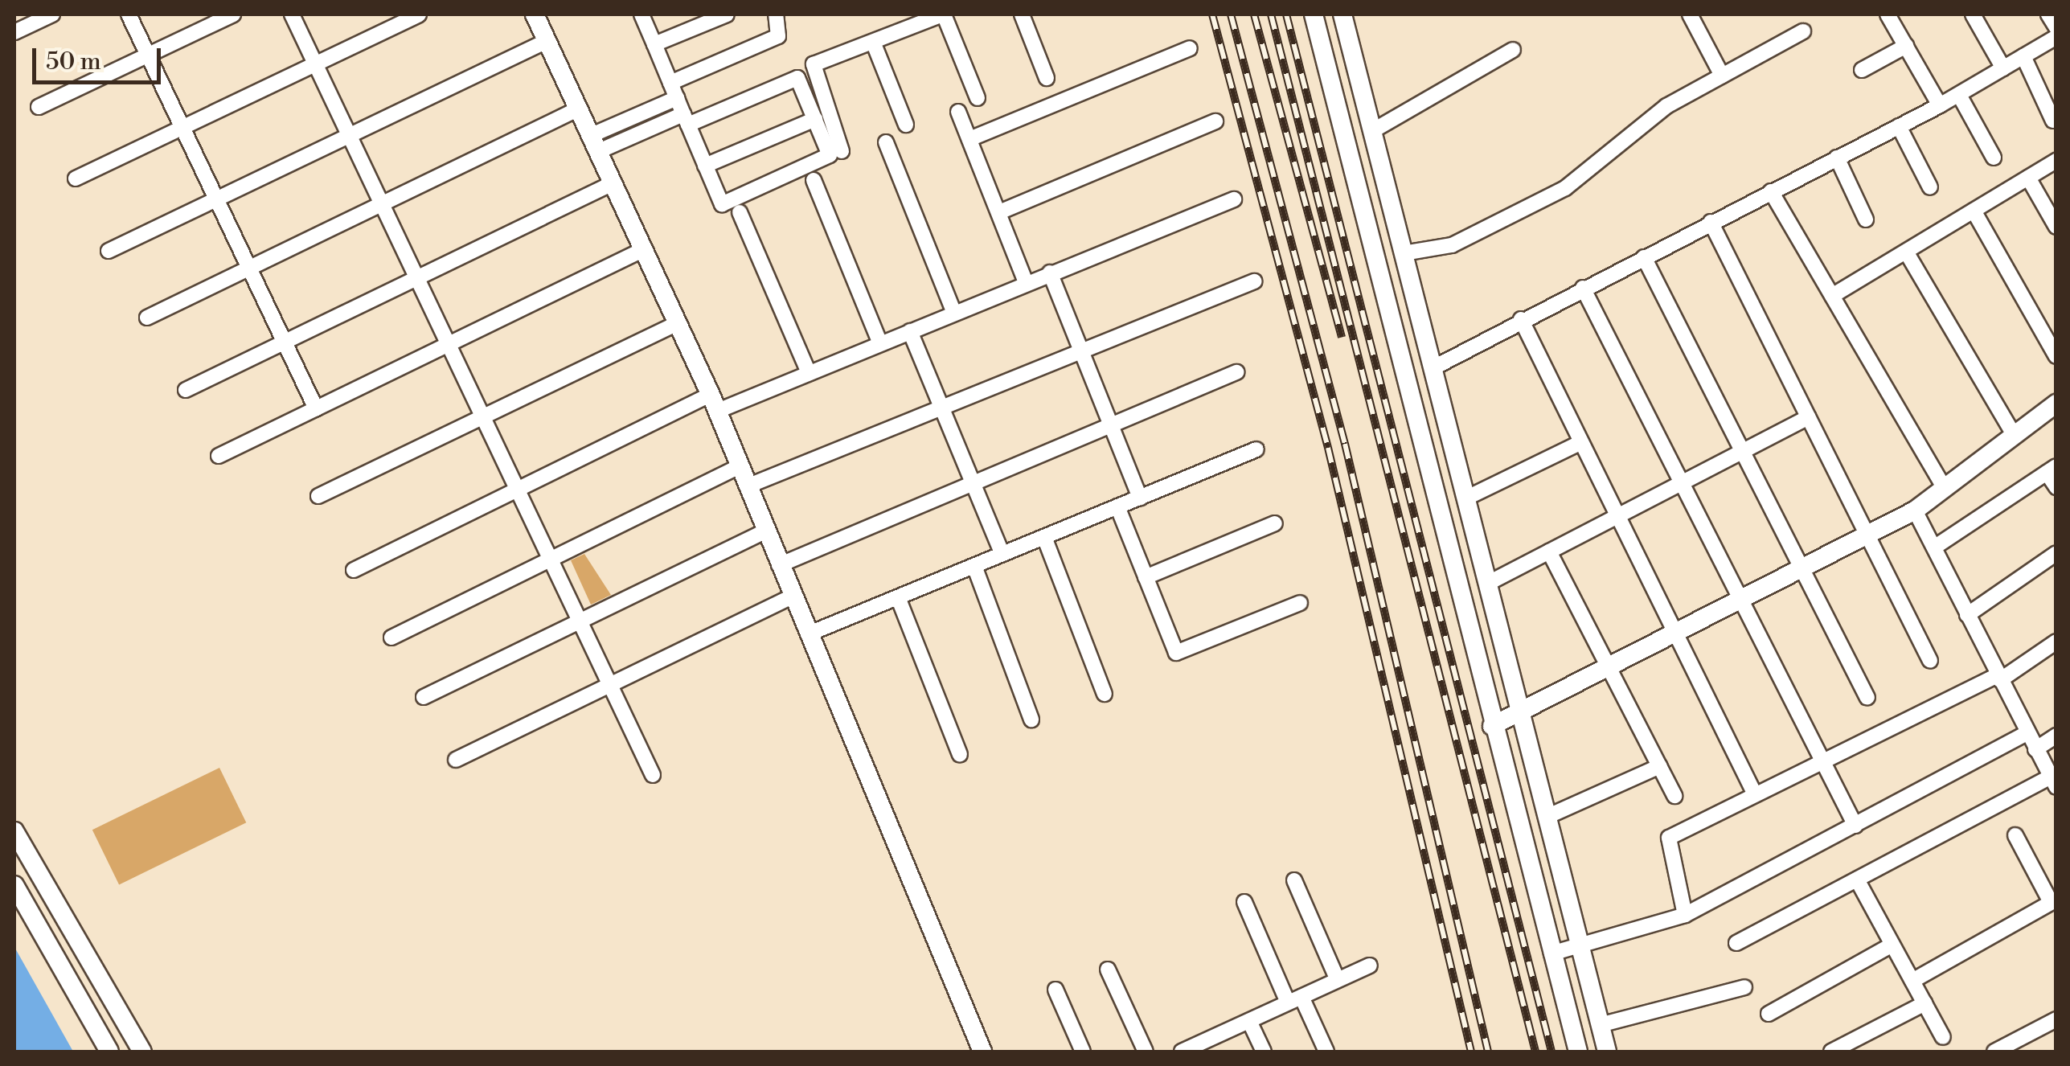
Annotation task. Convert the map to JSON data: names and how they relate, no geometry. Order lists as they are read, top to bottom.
{
  "scale_bar": "50 m"
}
